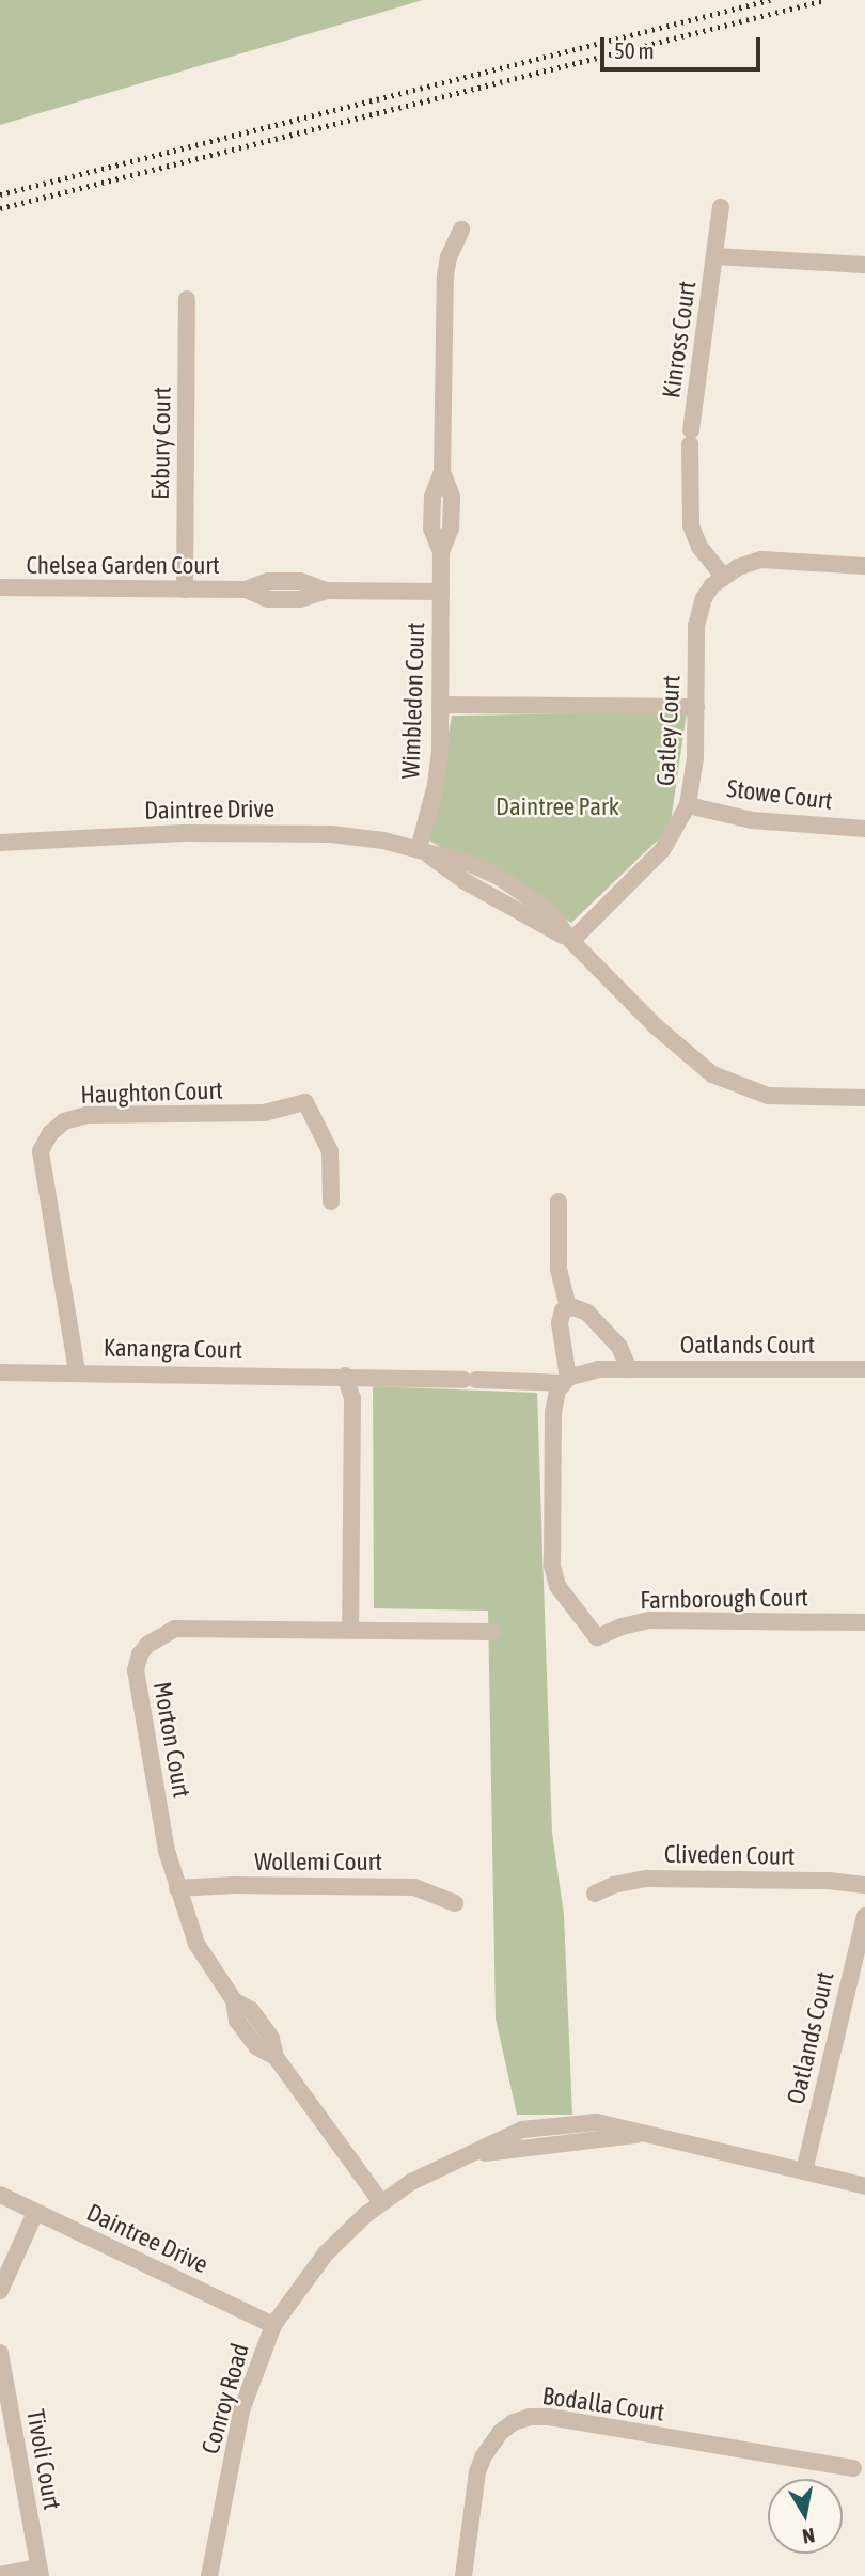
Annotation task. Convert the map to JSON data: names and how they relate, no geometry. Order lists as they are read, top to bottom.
{
  "streets": {
    "street": [
      "Kinross Court",
      "Exbury Court",
      "Chelsea Garden Court",
      "Wimbledon Court",
      "Gatley Court",
      "Stowe Court",
      "Daintree Drive",
      "Haughton Court",
      "Oatlands Court",
      "Kanangra Court",
      "Farnborough Court",
      "Morton Court",
      "Cliveden Court",
      "Wollemi Court",
      "Conroy Road",
      "Bodalla Court",
      "Tivoli Court"
    ]
  },
  "crossings": [
    ["Kinross Court", "Gatley Court"],
    ["Exbury Court", "Chelsea Garden Court"],
    ["Chelsea Garden Court", "Wimbledon Court"],
    ["Wimbledon Court", "Daintree Drive"],
    ["Gatley Court", "Stowe Court"],
    ["Gatley Court", "Daintree Drive"],
    ["Daintree Drive", "Conroy Road"],
    ["Haughton Court", "Kanangra Court"],
    ["Oatlands Court", "Kanangra Court"],
    ["Oatlands Court", "Farnborough Court"],
    ["Oatlands Court", "Conroy Road"],
    ["Morton Court", "Wollemi Court"],
    ["Morton Court", "Conroy Road"]
  ],
  "parks": ["Daintree Park"],
  "scale_bar": "50 m",
  "north": "bottom"
}
